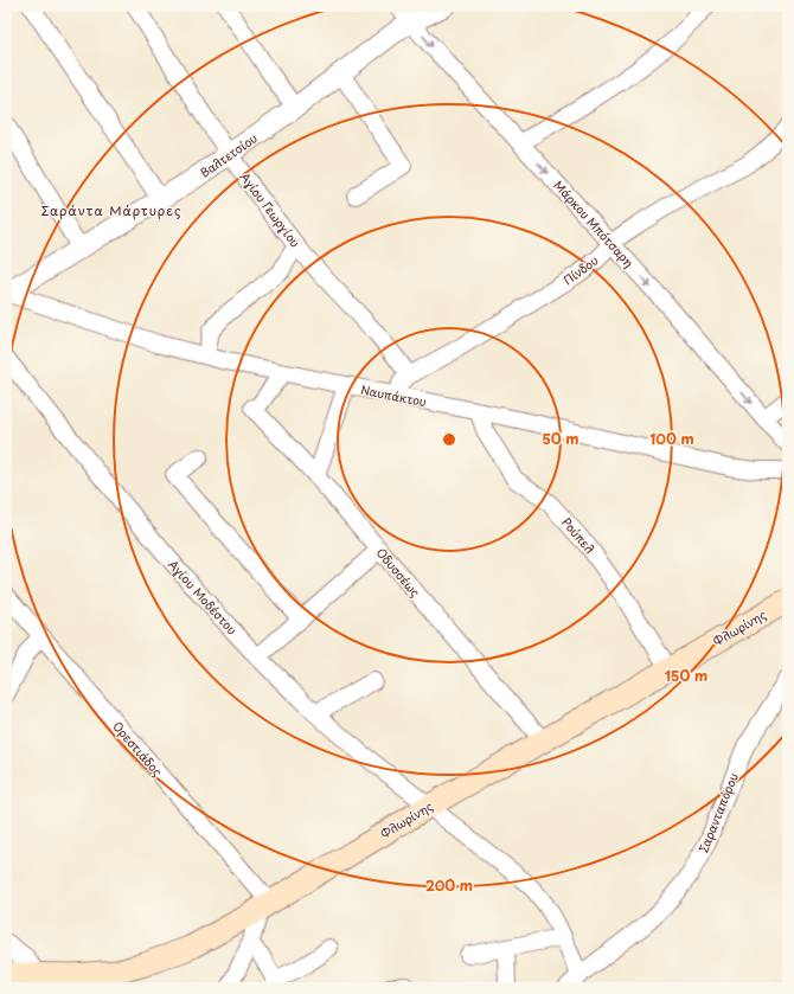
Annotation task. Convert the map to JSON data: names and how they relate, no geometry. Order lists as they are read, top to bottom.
{
  "streets": {
    "main road": ["Φλωρίνης"],
    "street": [
      "Βαλτετσίου",
      "Αγίου Γεωργίου",
      "Μάρκου Μπότσαρη",
      "Πίνδου",
      "Ναυπάκτου",
      "Ρούπελ",
      "Οδυσσέως",
      "Αγίου Μοδέστου",
      "Ορεστιάδος",
      "Σαρανταπόρου"
    ]
  },
  "crossings": [
    ["Βαλτετσίου", "Αγίου Γεωργίου"],
    ["Βαλτετσίου", "Μάρκου Μπότσαρη"],
    ["Βαλτετσίου", "Ναυπάκτου"],
    ["Αγίου Γεωργίου", "Πίνδου"],
    ["Μάρκου Μπότσαρη", "Πίνδου"],
    ["Πίνδου", "Ναυπάκτου"],
    ["Ναυπάκτου", "Ρούπελ"],
    ["Ναυπάκτου", "Οδυσσέως"],
    ["Ρούπελ", "Φλωρίνης"],
    ["Οδυσσέως", "Φλωρίνης"],
    ["Αγίου Μοδέστου", "Φλωρίνης"],
    ["Αγίου Μοδέστου", "Σαρανταπόρου"],
    ["Φλωρίνης", "Ορεστιάδος"]
  ],
  "one_way": ["Μάρκου Μπότσαρη"],
  "districts": ["Σαράντα Μάρτυρες"],
  "rings": [
    "50 m",
    "100 m",
    "150 m",
    "200 m"
  ]
}
